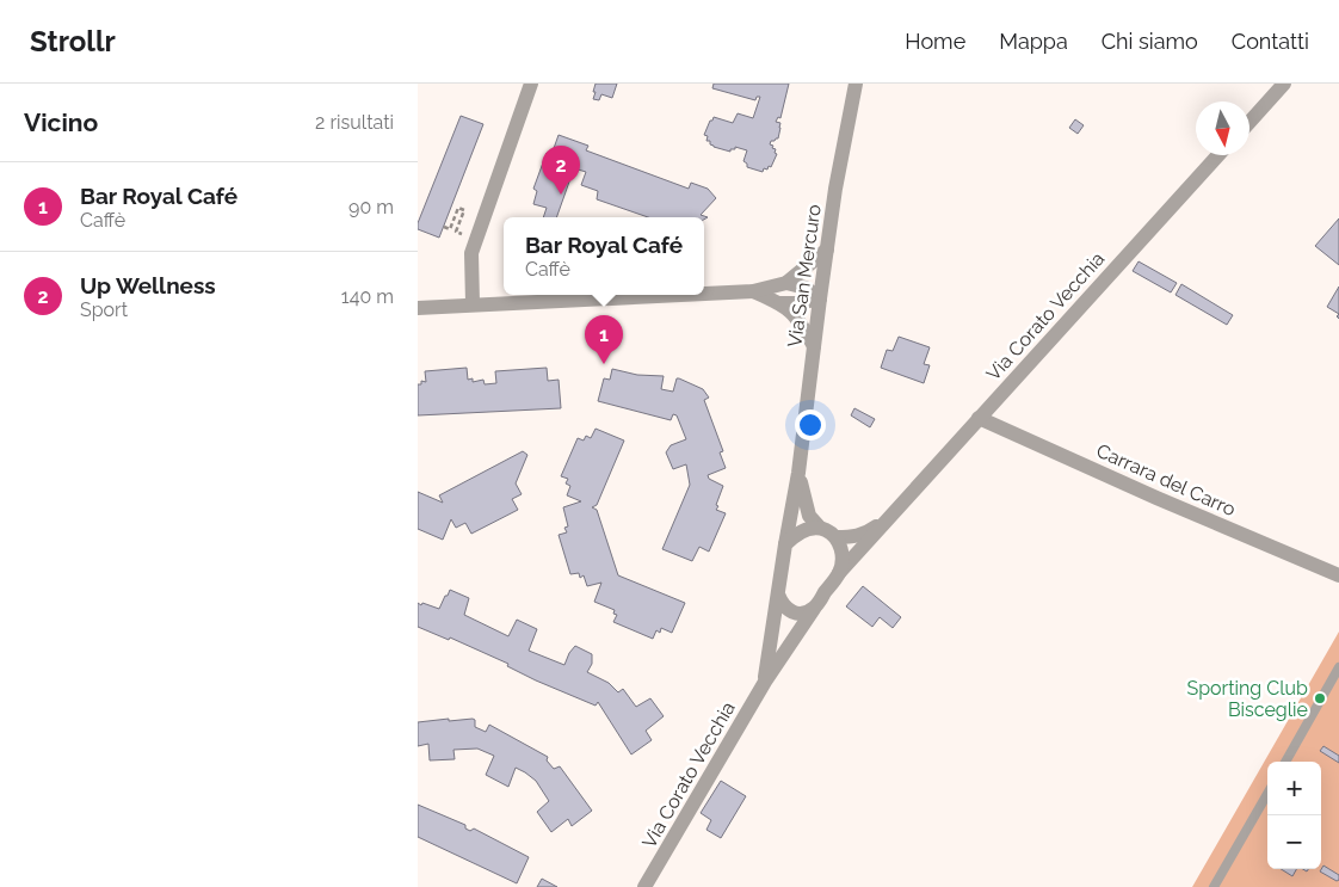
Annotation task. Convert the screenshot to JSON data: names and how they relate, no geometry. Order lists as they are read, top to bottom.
{
  "streets": {
    "street": ["Via San Mercuro", "Via Corato Vecchia", "Carrara del Carro"]
  },
  "crossings": [
    ["Via San Mercuro", "Via Corato Vecchia"],
    ["Via Corato Vecchia", "Carrara del Carro"]
  ],
  "places": ["Sporting Club Bisceglie"],
  "north": "bottom",
  "page": {
    "header": "Strollr",
    "nav": [
      "Home",
      "Mappa",
      "Chi siamo",
      "Contatti"
    ],
    "heading": ["Vicino", "2 risultati"],
    "pins": ["2", "1"],
    "list": [
      {
        "mark": "1",
        "name": "Bar Royal Café",
        "note": "Caffè",
        "value": "90 m"
      },
      {
        "mark": "2",
        "name": "Up Wellness",
        "note": "Sport",
        "value": "140 m"
      }
    ],
    "popup": ["Bar Royal Café", "Caffè"],
    "map_buttons": ["+", "−"]
  }
}
